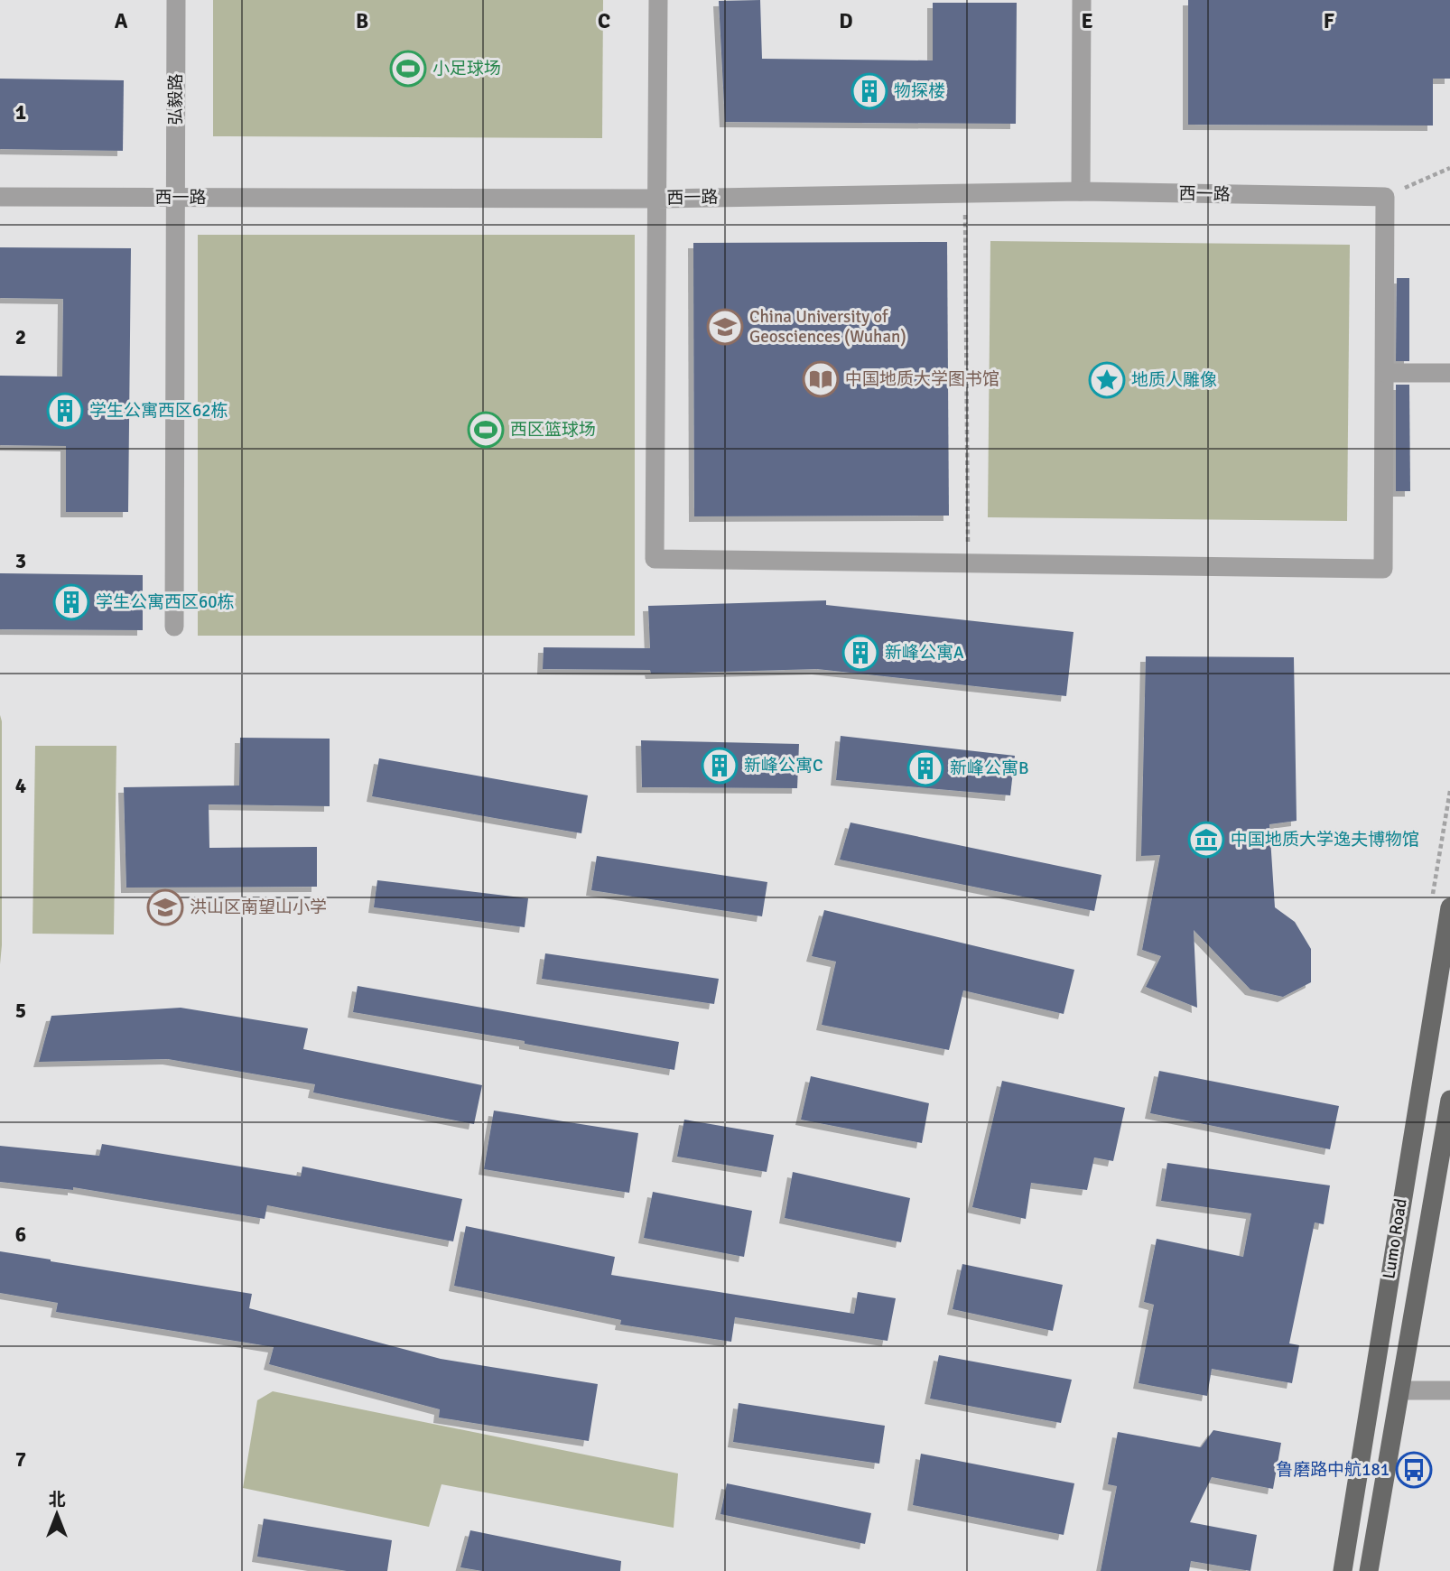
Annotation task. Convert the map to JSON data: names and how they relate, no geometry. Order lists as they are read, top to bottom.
{
  "streets": {
    "main road": ["Lumo Road"],
    "street": ["弘毅路", "西一路"]
  },
  "crossings": [
    ["弘毅路", "西一路"]
  ],
  "places": {
    "sports": ["小足球场", "西区篮球场"],
    "building": [
      "物探楼",
      "学生公寓西区62栋",
      "学生公寓西区60栋",
      "新峰公寓A",
      "新峰公寓C",
      "新峰公寓B"
    ],
    "school or university": ["China University of Geosciences (Wuhan)", "洪山区南望山小学"],
    "library": ["中国地质大学图书馆"],
    "place": ["地质人雕像"],
    "museum": ["中国地质大学逸夫博物馆"],
    "bus stop": ["鲁磨路中航181"]
  },
  "north": "top",
  "grid": {
    "columns": [
      "A",
      "B",
      "C",
      "D",
      "E",
      "F"
    ],
    "rows": [
      "1",
      "2",
      "3",
      "4",
      "5",
      "6",
      "7"
    ]
  }
}
